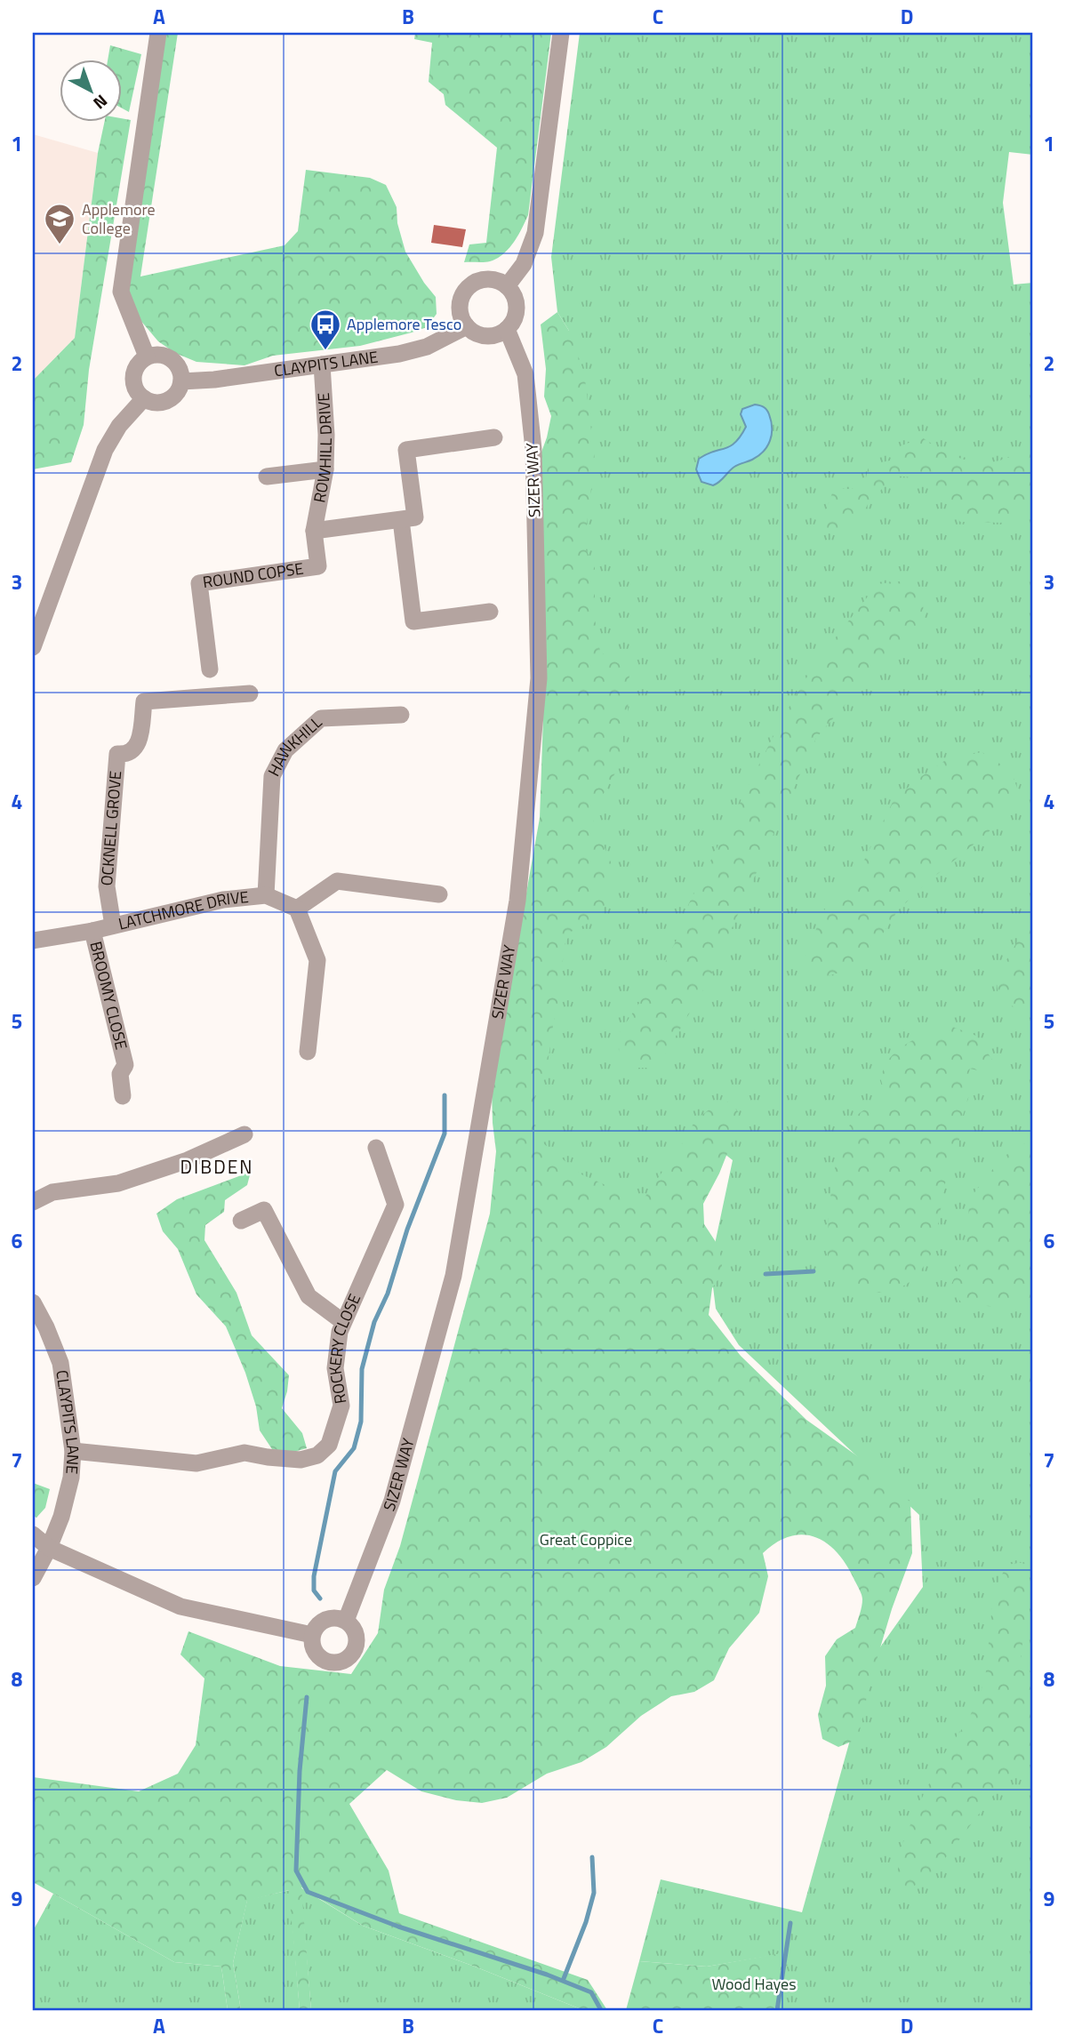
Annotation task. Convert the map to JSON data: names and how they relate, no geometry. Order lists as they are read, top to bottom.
{
  "streets": {
    "street": [
      "CLAYPITS LANE",
      "ROWHILL DRIVE",
      "SIZER WAY",
      "ROUND COPSE",
      "HAWKHILL",
      "OCKNELL GROVE",
      "LATCHMORE DRIVE",
      "BROOMY CLOSE",
      "ROCKERY CLOSE"
    ]
  },
  "crossings": [
    ["CLAYPITS LANE", "ROWHILL DRIVE"],
    ["CLAYPITS LANE", "SIZER WAY"],
    ["CLAYPITS LANE", "ROCKERY CLOSE"],
    ["ROWHILL DRIVE", "ROUND COPSE"],
    ["HAWKHILL", "LATCHMORE DRIVE"],
    ["OCKNELL GROVE", "LATCHMORE DRIVE"],
    ["LATCHMORE DRIVE", "BROOMY CLOSE"]
  ],
  "districts": ["DIBDEN"],
  "parks": ["Great Coppice", "Wood Hayes"],
  "places": {
    "school or university": ["Applemore College"],
    "bus stop": ["Applemore Tesco"]
  },
  "north": "bottom right",
  "grid": {
    "columns": [
      "A",
      "B",
      "C",
      "D"
    ],
    "rows": [
      "1",
      "2",
      "3",
      "4",
      "5",
      "6",
      "7",
      "8",
      "9"
    ]
  }
}
